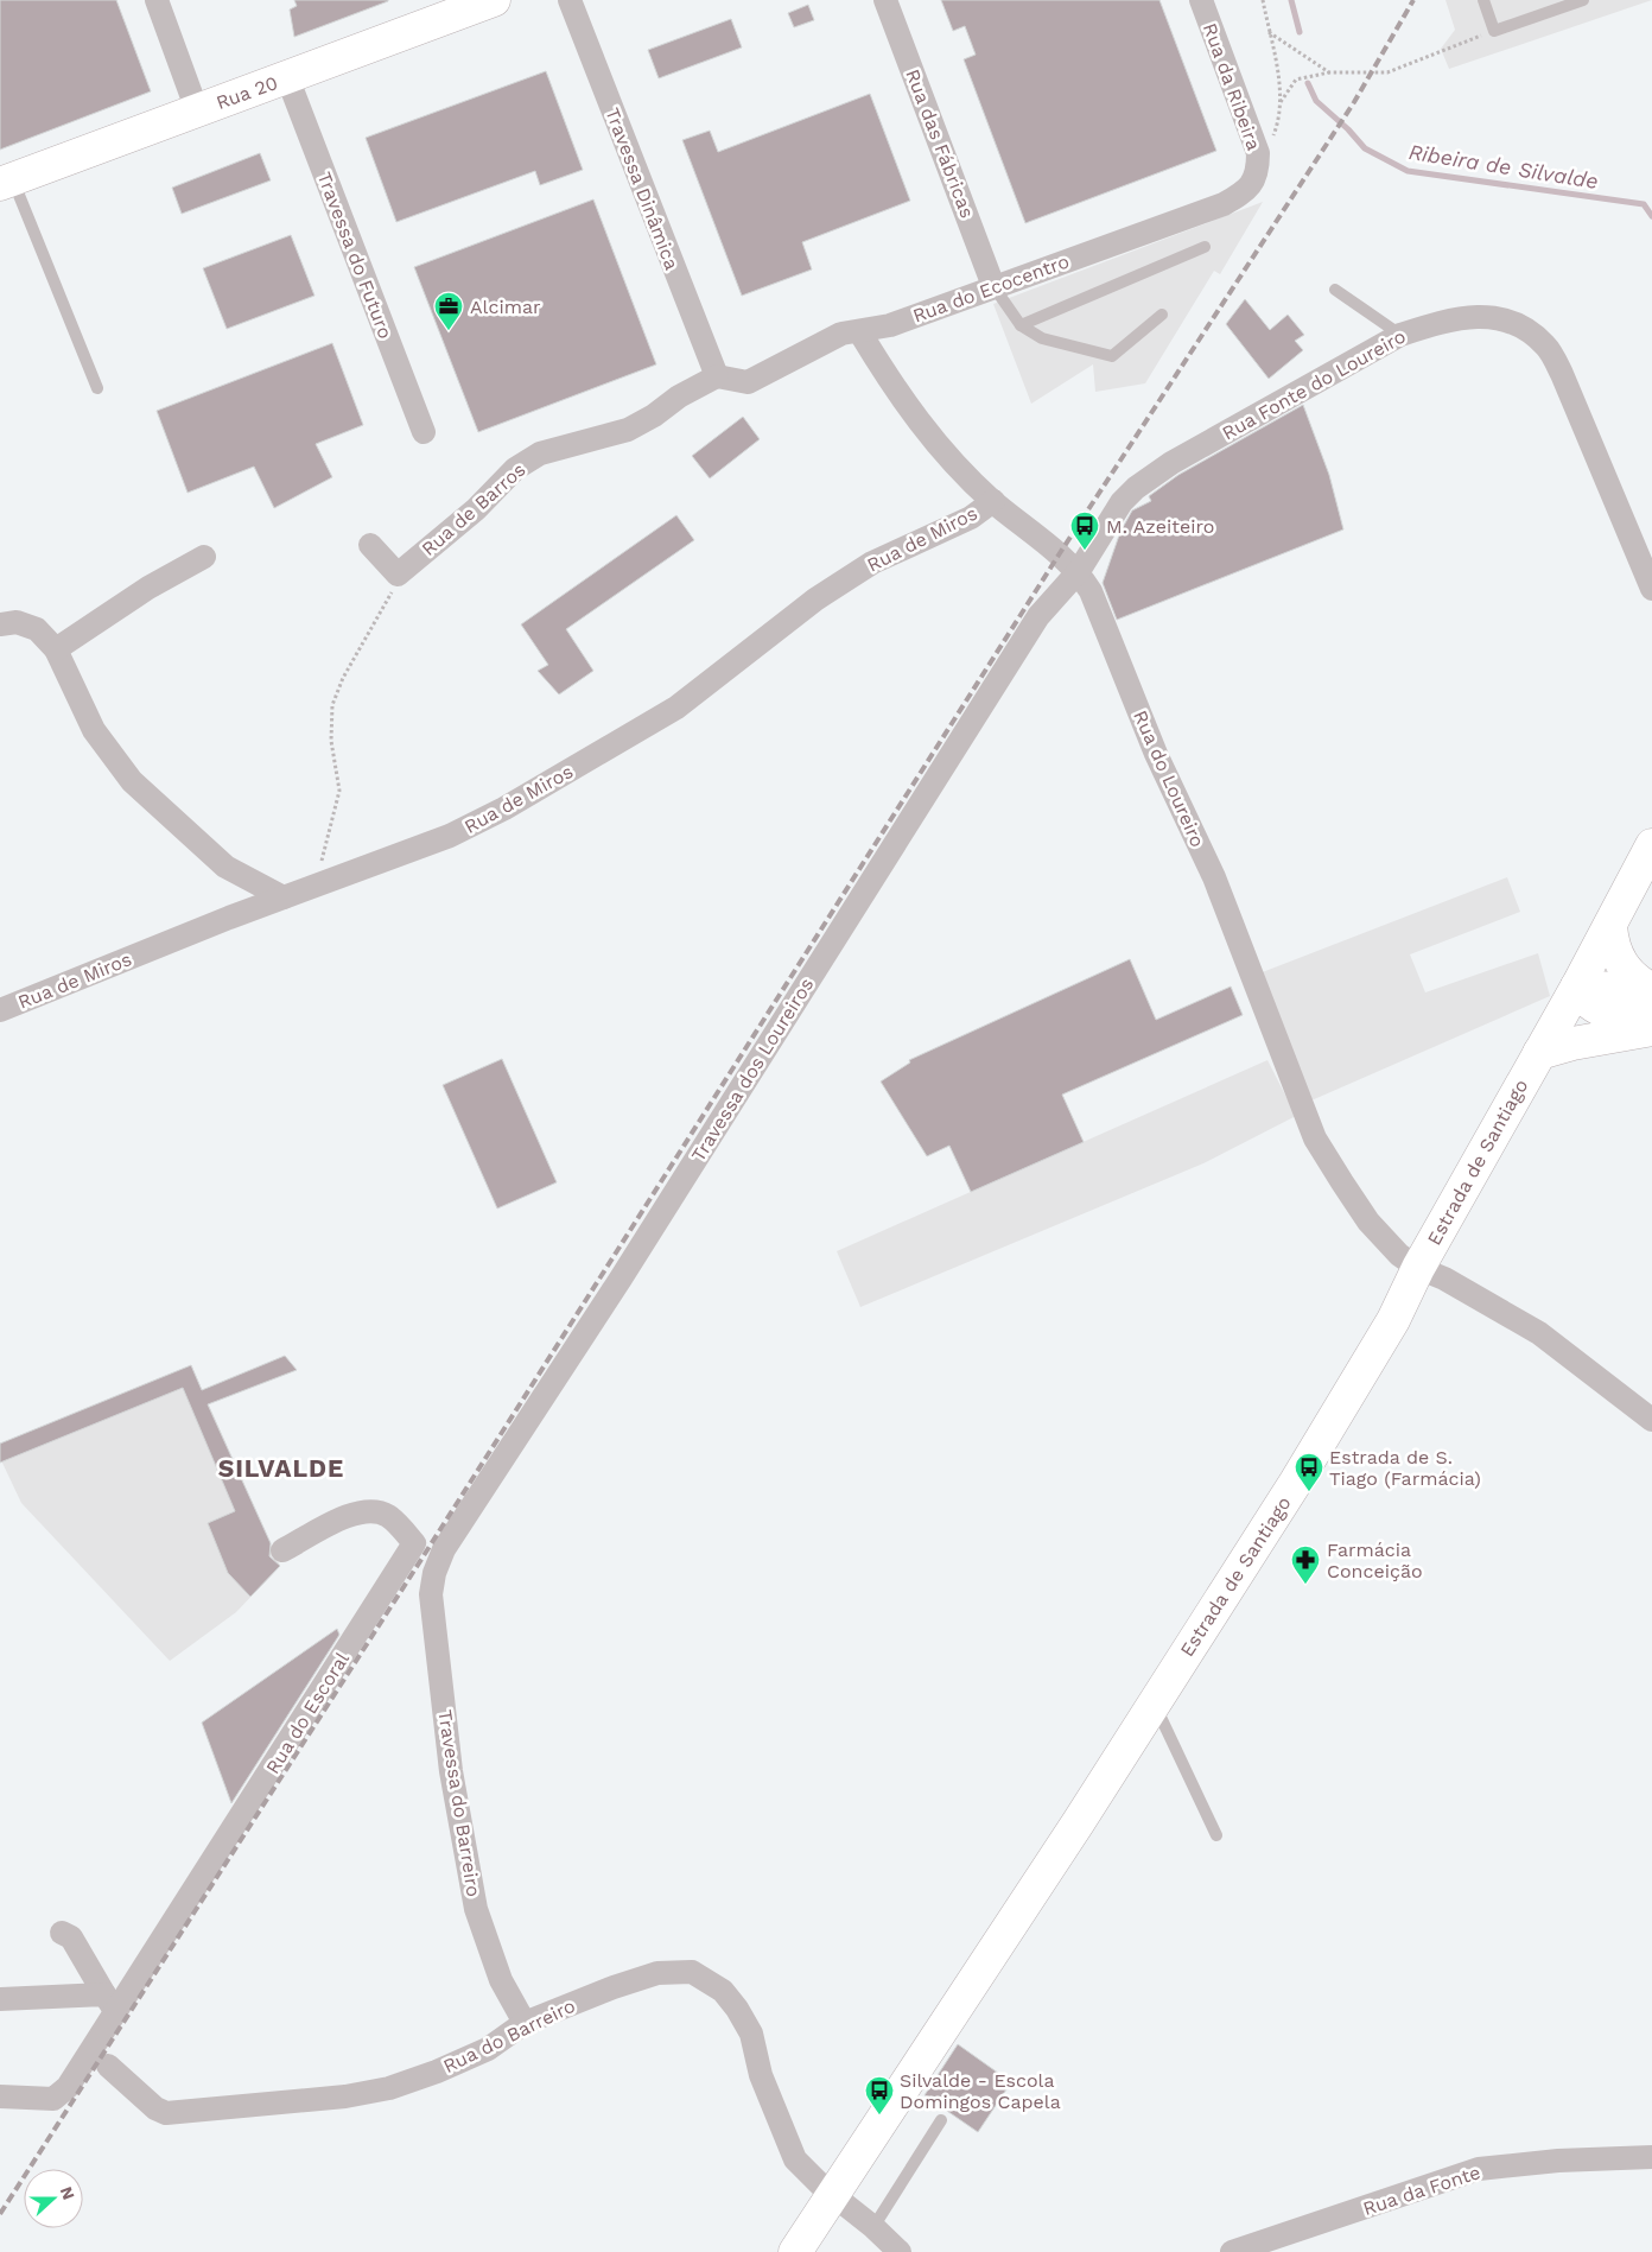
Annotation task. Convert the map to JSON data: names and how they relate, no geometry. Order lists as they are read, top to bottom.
{
  "streets": {
    "main road": ["Rua 20", "Estrada de Santiago"],
    "street": [
      "Rua da Ribeira",
      "Rua das Fábricas",
      "Travessa Dinâmica",
      "Travessa do Futuro",
      "Rua do Ecocentro",
      "Rua Fonte do Loureiro",
      "Rua de Barros",
      "Rua de Miros",
      "Rua do Loureiro",
      "Travessa dos Loureiros",
      "Rua do Escoral",
      "Travessa do Barreiro",
      "Rua do Barreiro",
      "Rua da Fonte"
    ]
  },
  "crossings": [
    ["Rua da Ribeira", "Rua do Ecocentro"],
    ["Rua 20", "Travessa do Futuro"],
    ["Rua das Fábricas", "Rua do Ecocentro"],
    ["Travessa Dinâmica", "Rua do Ecocentro"],
    ["Travessa Dinâmica", "Rua de Barros"],
    ["Rua do Ecocentro", "Rua de Barros"],
    ["Rua do Ecocentro", "Rua do Loureiro"],
    ["Rua Fonte do Loureiro", "Rua do Loureiro"],
    ["Rua Fonte do Loureiro", "Travessa dos Loureiros"],
    ["Rua de Miros", "Rua do Loureiro"],
    ["Rua do Loureiro", "Travessa dos Loureiros"],
    ["Rua do Loureiro", "Estrada de Santiago"],
    ["Travessa dos Loureiros", "Travessa do Barreiro"],
    ["Estrada de Santiago", "Rua do Barreiro"],
    ["Travessa do Barreiro", "Rua do Barreiro"]
  ],
  "districts": ["SILVALDE"],
  "water": ["Ribeira de Silvalde"],
  "places": {
    "office": ["Alcimar"],
    "bus stop": ["M. Azeiteiro", "Estrada de S. Tiago (Farmácia)", "Silvalde - Escola Domingos Capela"],
    "pharmacy": ["Farmácia Conceição"]
  },
  "north": "right"
}
